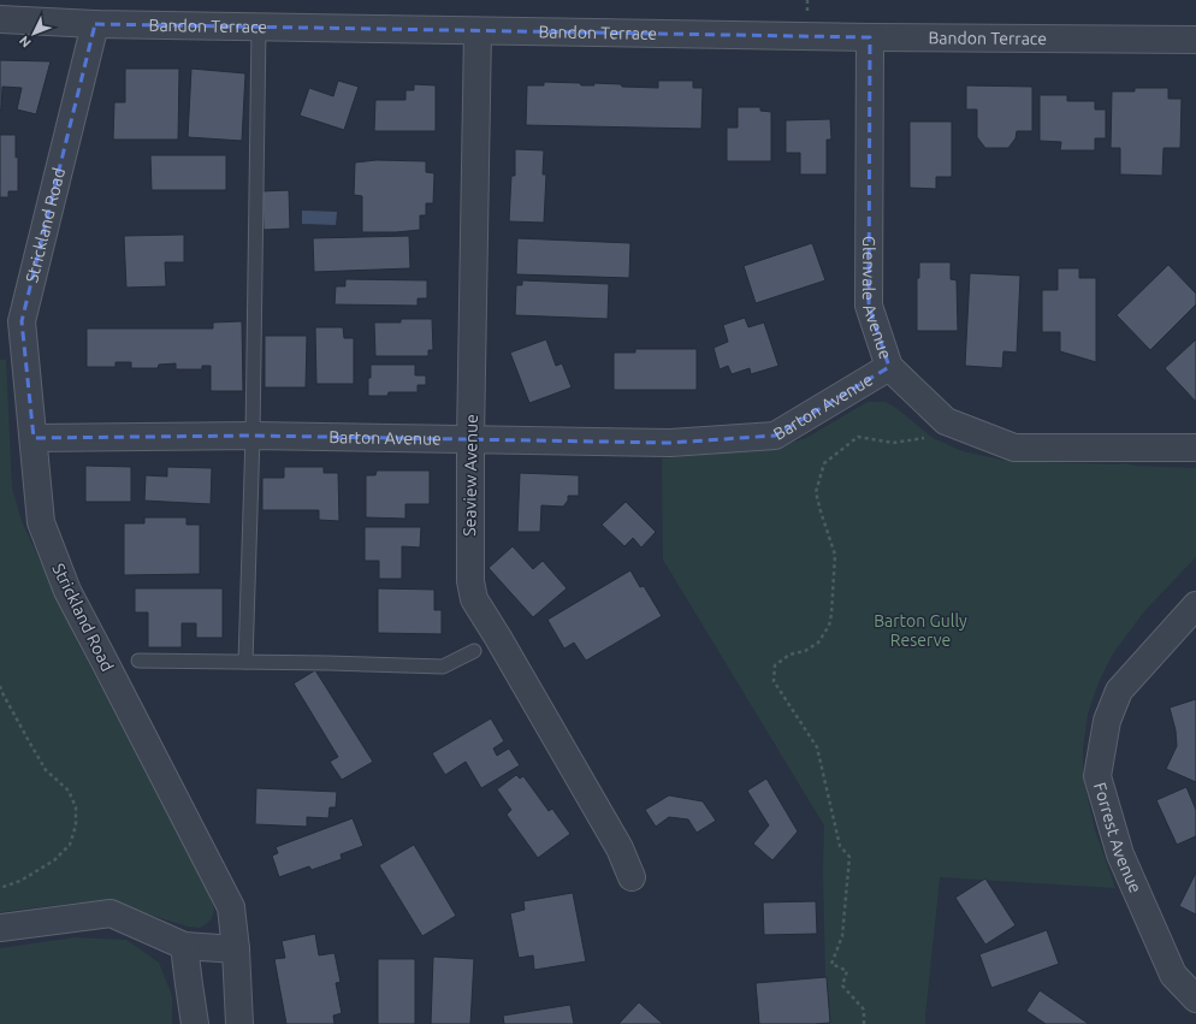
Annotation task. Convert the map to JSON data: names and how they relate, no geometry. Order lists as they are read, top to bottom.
{
  "streets": {
    "street": [
      "Bandon Terrace",
      "Strickland Road",
      "Glenvale Avenue",
      "Barton Avenue",
      "Seaview Avenue",
      "Forrest Avenue"
    ]
  },
  "crossings": [
    ["Bandon Terrace", "Strickland Road"],
    ["Bandon Terrace", "Glenvale Avenue"],
    ["Bandon Terrace", "Seaview Avenue"],
    ["Strickland Road", "Barton Avenue"],
    ["Glenvale Avenue", "Barton Avenue"],
    ["Barton Avenue", "Seaview Avenue"]
  ],
  "parks": ["Barton Gully Reserve"],
  "north": "bottom left"
}
